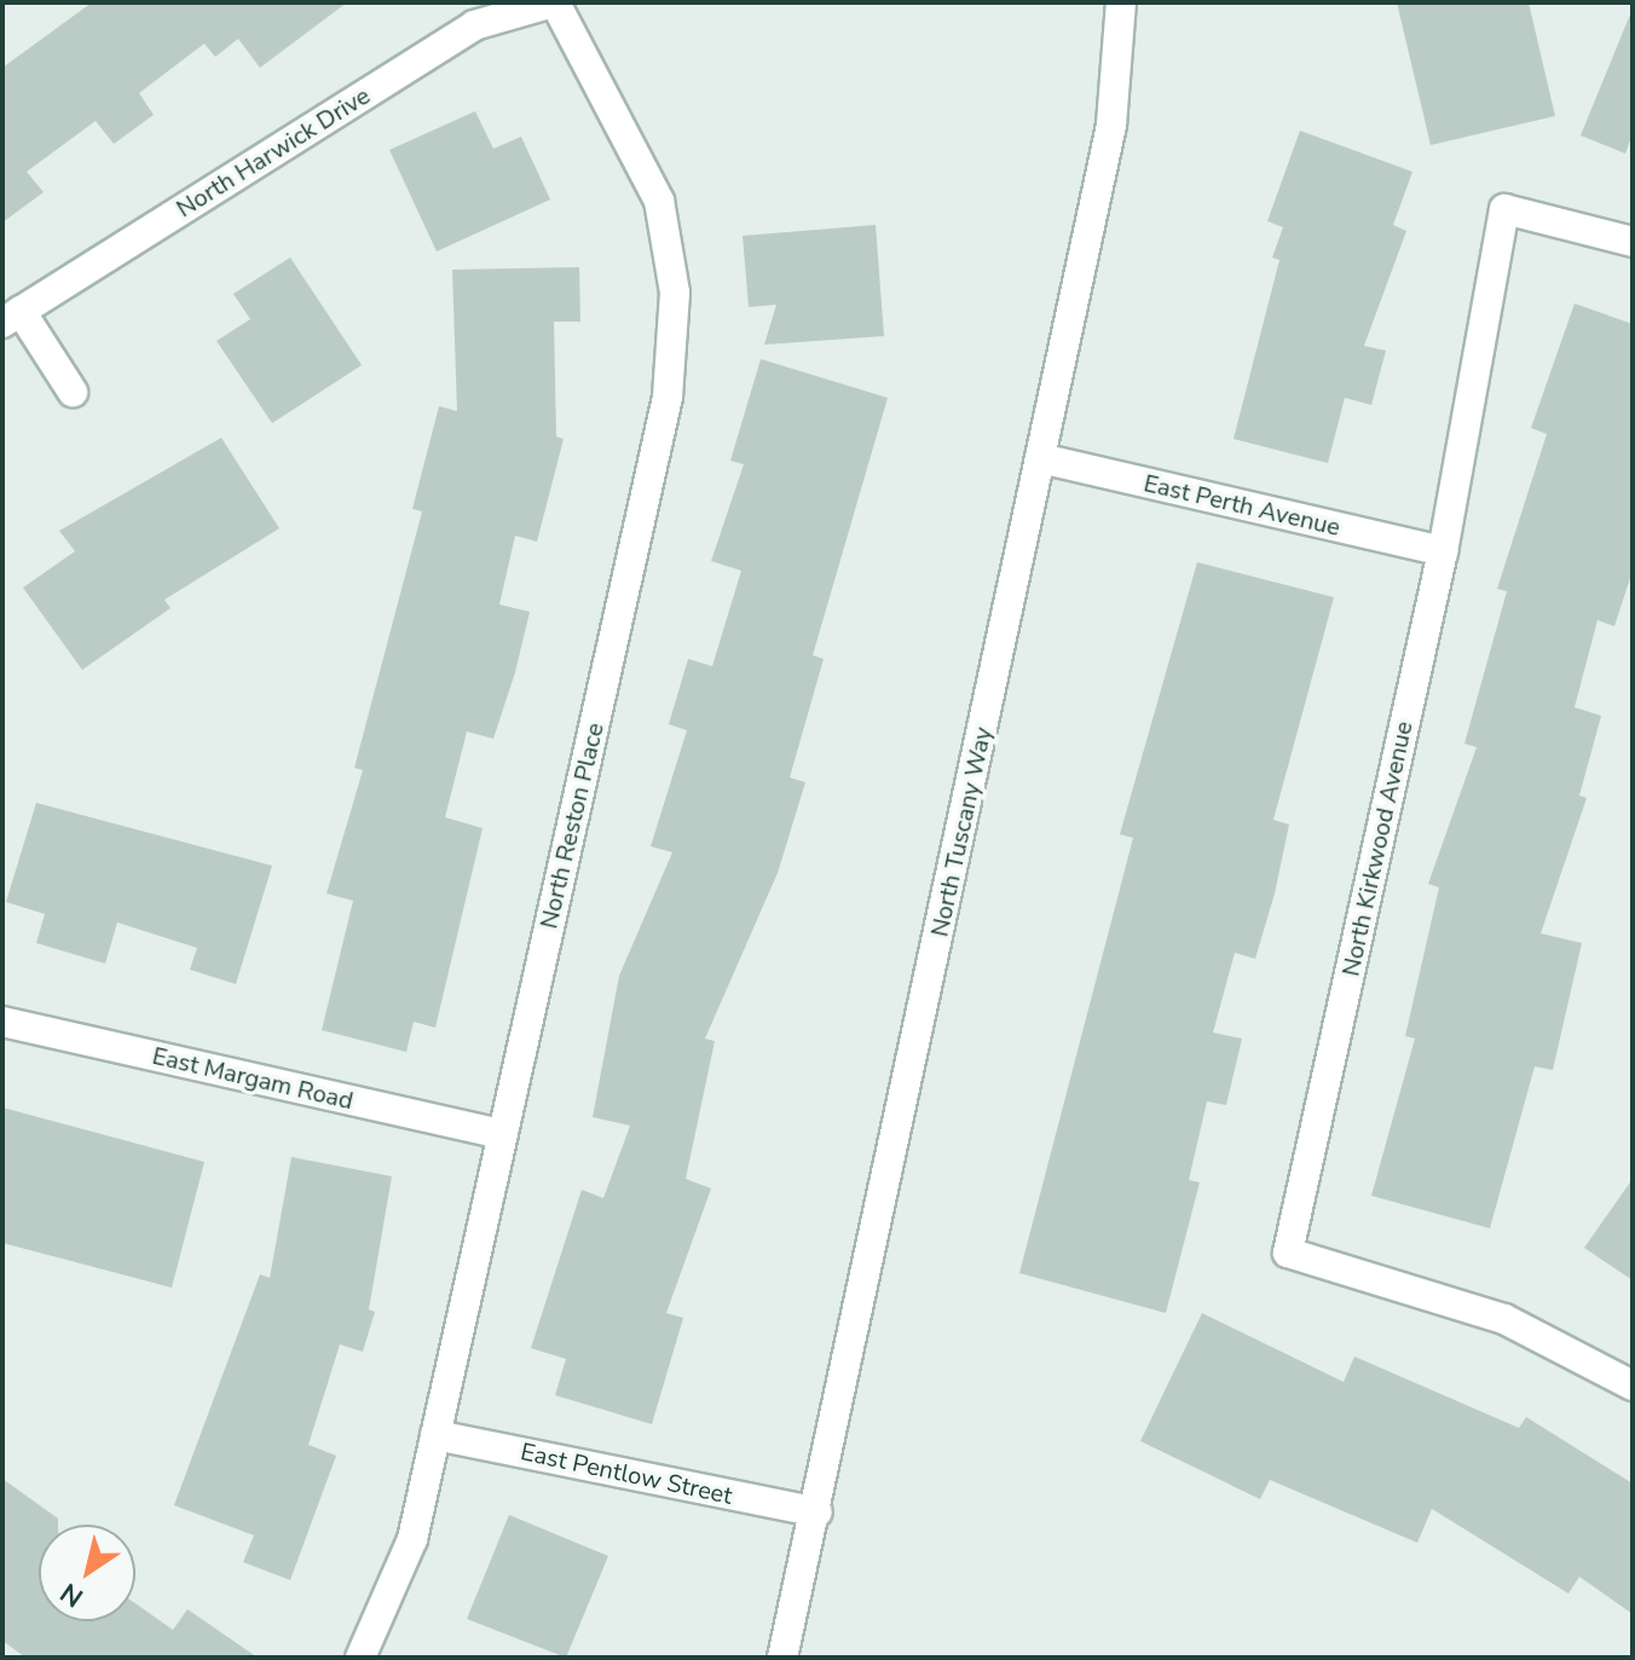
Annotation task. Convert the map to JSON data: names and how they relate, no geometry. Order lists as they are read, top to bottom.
{
  "streets": {
    "street": [
      "North Harwick Drive",
      "East Perth Avenue",
      "North Reston Place",
      "North Tuscany Way",
      "North Kirkwood Avenue",
      "East Margam Road",
      "East Pentlow Street"
    ]
  },
  "crossings": [
    ["North Harwick Drive", "North Reston Place"],
    ["East Perth Avenue", "North Tuscany Way"],
    ["East Perth Avenue", "North Kirkwood Avenue"],
    ["North Reston Place", "East Margam Road"],
    ["North Reston Place", "East Pentlow Street"],
    ["North Tuscany Way", "East Pentlow Street"]
  ],
  "north": "bottom left"
}
